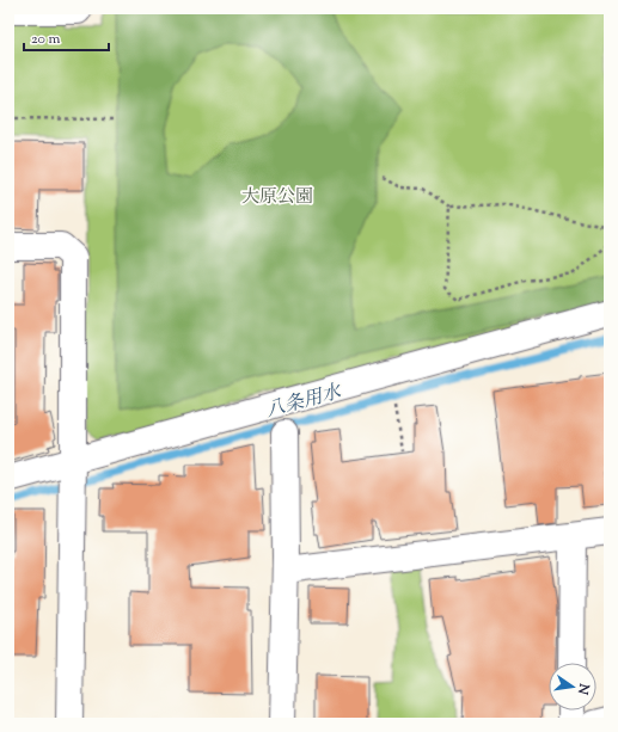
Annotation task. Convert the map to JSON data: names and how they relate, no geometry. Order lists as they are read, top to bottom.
{
  "water": ["八条用水"],
  "parks": ["大原公園"],
  "scale_bar": "20 m",
  "north": "right"
}
